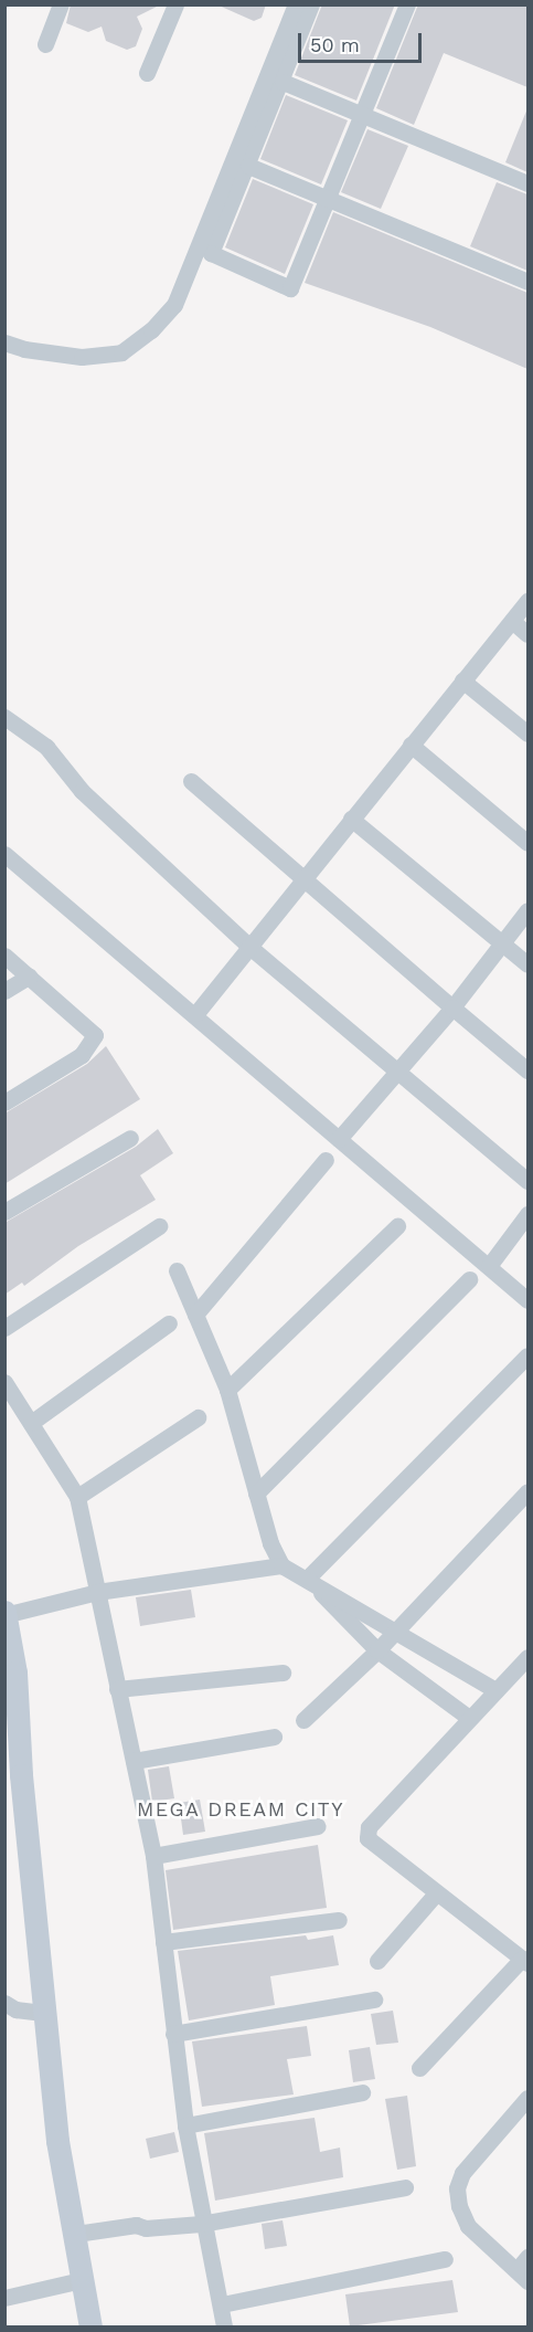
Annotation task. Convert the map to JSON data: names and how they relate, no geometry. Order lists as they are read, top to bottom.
{
  "districts": ["MEGA DREAM CITY"],
  "scale_bar": "50 m"
}
